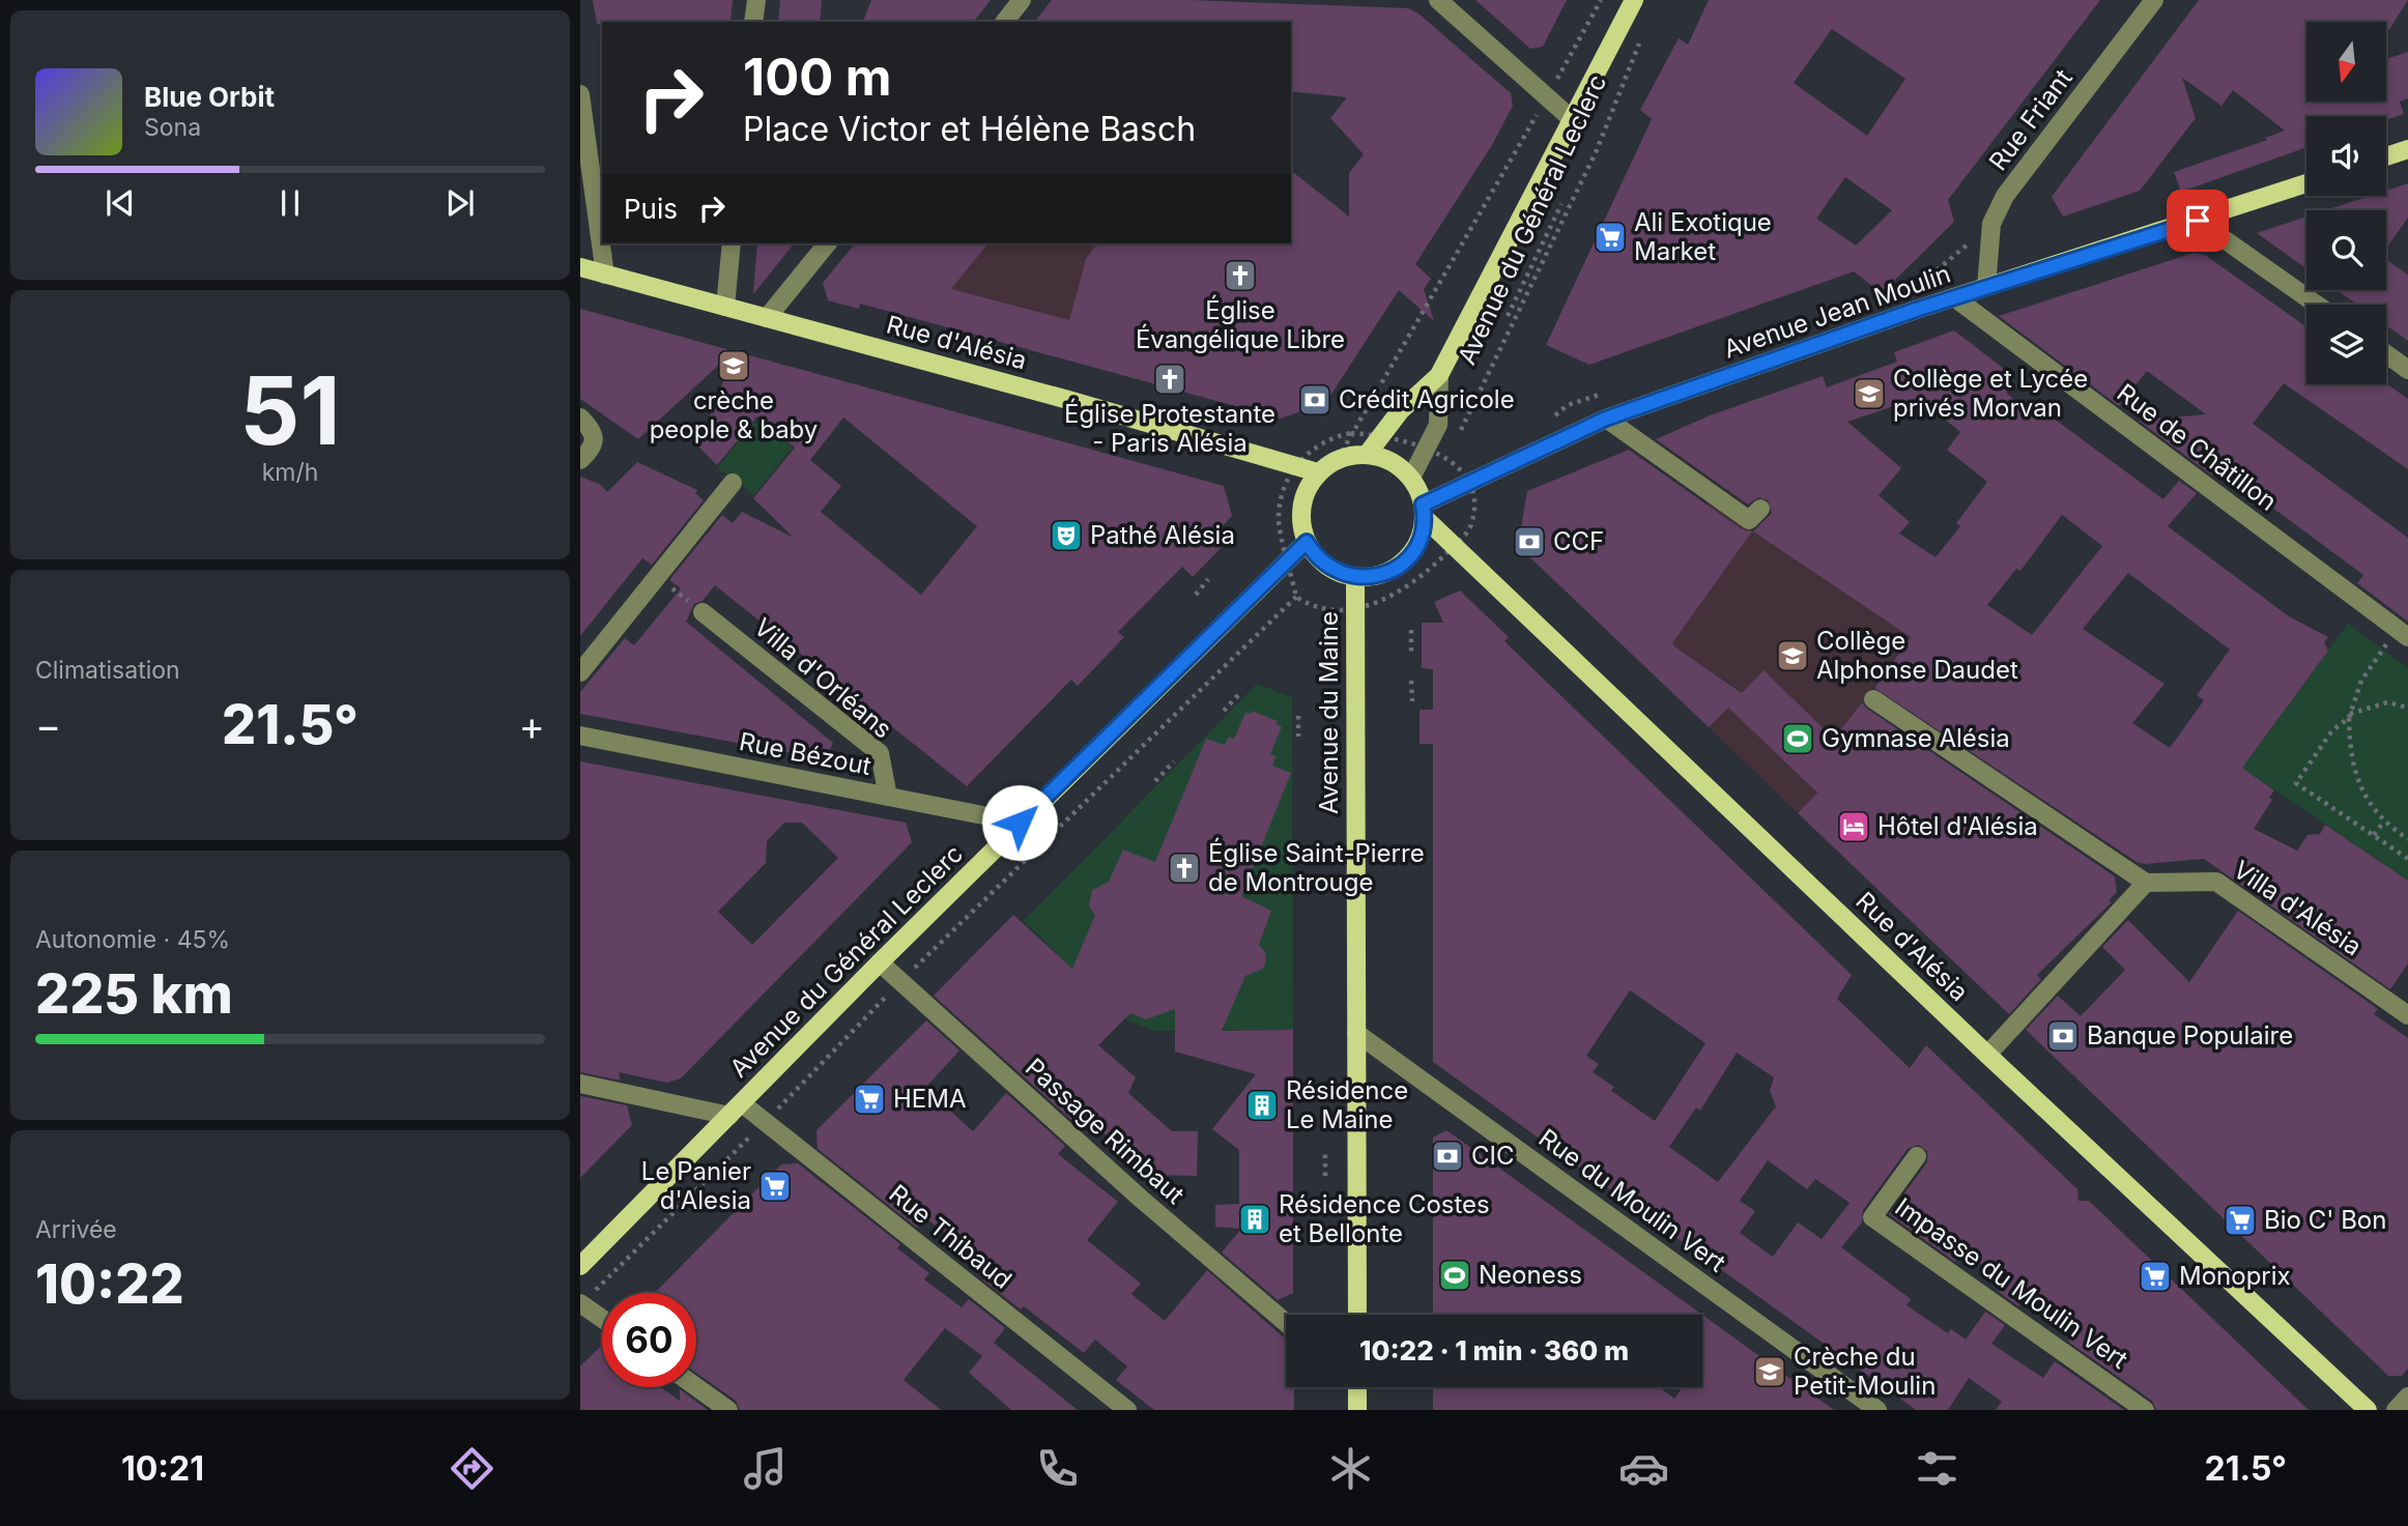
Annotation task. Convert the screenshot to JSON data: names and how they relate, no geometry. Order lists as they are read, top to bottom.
{
  "streets": {
    "main road": [
      "Avenue du Général Leclerc",
      "Avenue Jean Moulin",
      "Rue d'Alésia",
      "Avenue du Maine"
    ],
    "street": [
      "Rue Friant",
      "Rue de Châtillon",
      "Villa d'Orléans",
      "Rue Bézout",
      "Villa d'Alésia",
      "Passage Rimbaut",
      "Rue du Moulin Vert",
      "Rue Thibaud",
      "Impasse du Moulin Vert"
    ]
  },
  "crossings": [
    ["Rue Friant", "Avenue Jean Moulin"],
    ["Avenue du Général Leclerc", "Avenue Jean Moulin"],
    ["Avenue du Général Leclerc", "Rue d'Alésia"],
    ["Avenue du Général Leclerc", "Avenue du Maine"],
    ["Avenue du Général Leclerc", "Rue Bézout"],
    ["Avenue du Général Leclerc", "Passage Rimbaut"],
    ["Avenue du Général Leclerc", "Rue Thibaud"],
    ["Avenue Jean Moulin", "Rue d'Alésia"],
    ["Avenue Jean Moulin", "Rue de Châtillon"],
    ["Avenue Jean Moulin", "Avenue du Maine"],
    ["Rue d'Alésia", "Avenue du Maine"],
    ["Villa d'Orléans", "Rue Bézout"],
    ["Avenue du Maine", "Rue du Moulin Vert"]
  ],
  "places": {
    "supermarket": [
      "Ali Exotique Market",
      "HEMA",
      "Le Panier d'Alesia",
      "Bio C' Bon",
      "Monoprix"
    ],
    "church": ["Église Évangélique Libre", "Église Protestante - Paris Alésia", "Église Saint-Pierre de Montrouge"],
    "school or university": [
      "crèche people & baby",
      "Collège et Lycée privés Morvan",
      "Collège Alphonse Daudet",
      "Crèche du Petit-Moulin"
    ],
    "bank": [
      "Crédit Agricole",
      "CCF",
      "Banque Populaire",
      "CIC"
    ],
    "theatre": ["Pathé Alésia"],
    "sports": ["Gymnase Alésia", "Neoness"],
    "hotel": ["Hôtel d'Alésia"],
    "building": ["Résidence Le Maine", "Résidence Costes et Bellonte"]
  },
  "north": "bottom",
  "page": {
    "turn": ["100 m", "Place Victor et Hélène Basch"],
    "song": ["Blue Orbit", "Sona"],
    "then": "Puis",
    "tile": [
      ["51", "km/h"],
      "Climatisation",
      ["Autonomie · 45%", "225 km"],
      ["Arrivée", "10:22"]
    ],
    "heat": ["−", "21.5°", "+"],
    "limit": "60",
    "trip": "10:22 · 1 min · 360 m",
    "tabs": ["10:21", "21.5°"]
  }
}
